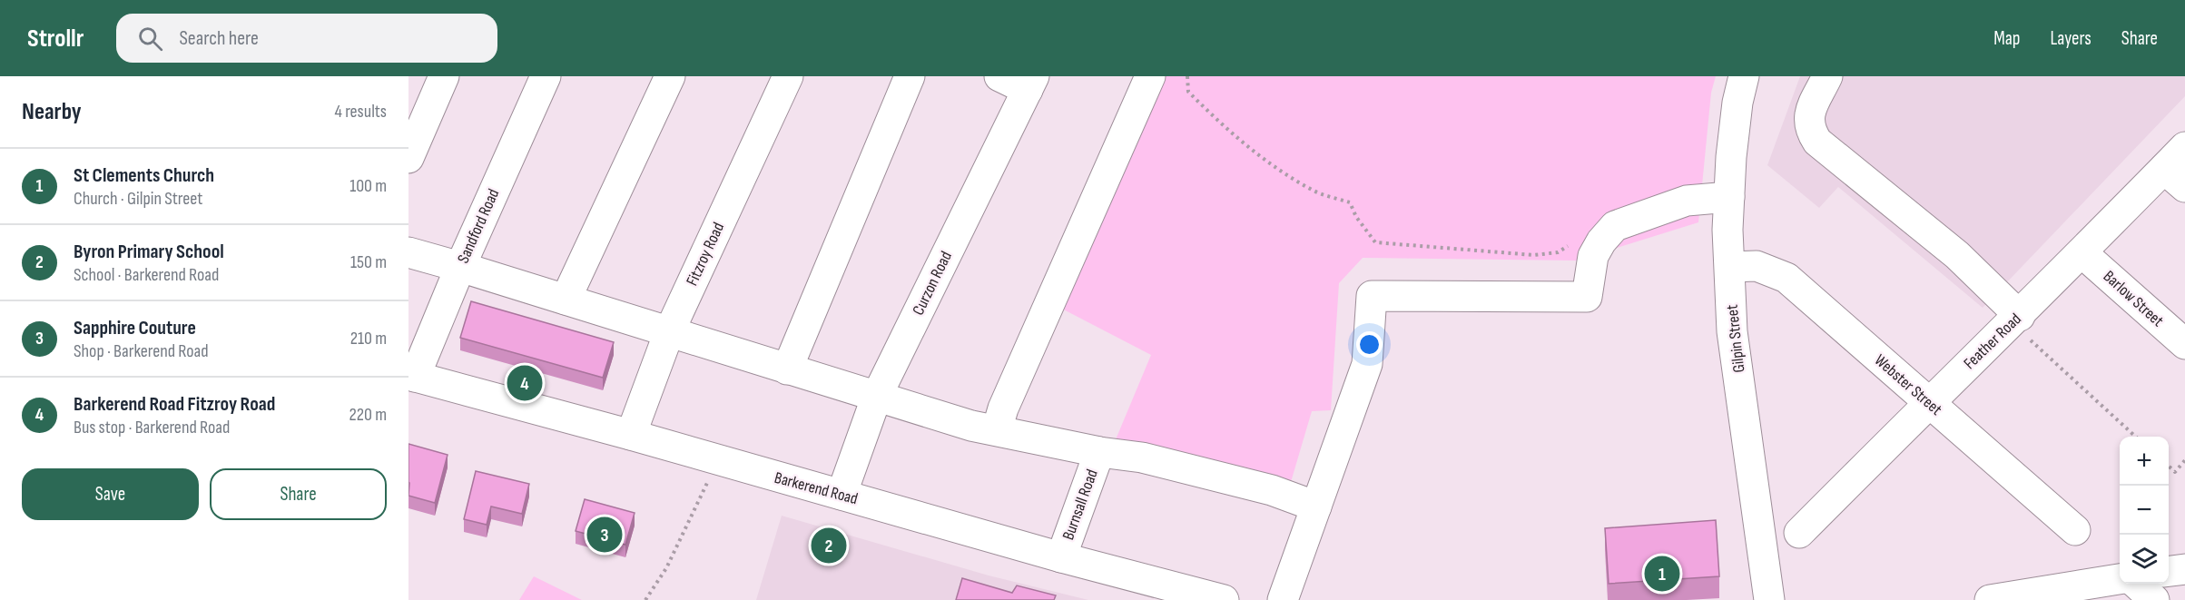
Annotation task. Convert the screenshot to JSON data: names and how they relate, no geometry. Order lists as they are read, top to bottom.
{
  "streets": {
    "street": [
      "Sandford Road",
      "Fitzroy Road",
      "Curzon Road",
      "Barlow Street",
      "Gilpin Street",
      "Feather Road",
      "Webster Street",
      "Barkerend Road",
      "Burnsall Road"
    ]
  },
  "crossings": [
    ["Sandford Road", "Barkerend Road"],
    ["Fitzroy Road", "Barkerend Road"],
    ["Curzon Road", "Barkerend Road"],
    ["Barlow Street", "Feather Road"],
    ["Gilpin Street", "Webster Street"],
    ["Feather Road", "Webster Street"],
    ["Barkerend Road", "Burnsall Road"]
  ],
  "page": {
    "header": "Strollr",
    "search": "Search here",
    "nav": ["Map", "Layers", "Share"],
    "heading": ["Nearby", "4 results"],
    "list": [
      {
        "mark": "1",
        "name": "St Clements Church",
        "note": "Church · Gilpin Street",
        "value": "100 m"
      },
      {
        "mark": "2",
        "name": "Byron Primary School",
        "note": "School · Barkerend Road",
        "value": "150 m"
      },
      {
        "mark": "3",
        "name": "Sapphire Couture",
        "note": "Shop · Barkerend Road",
        "value": "210 m"
      },
      {
        "mark": "4",
        "name": "Barkerend Road Fitzroy Road",
        "note": "Bus stop · Barkerend Road",
        "value": "220 m"
      }
    ],
    "pins": [
      "4",
      "3",
      "2",
      "1"
    ],
    "map_buttons": ["+", "−"],
    "buttons": ["Save", "Share"]
  }
}
